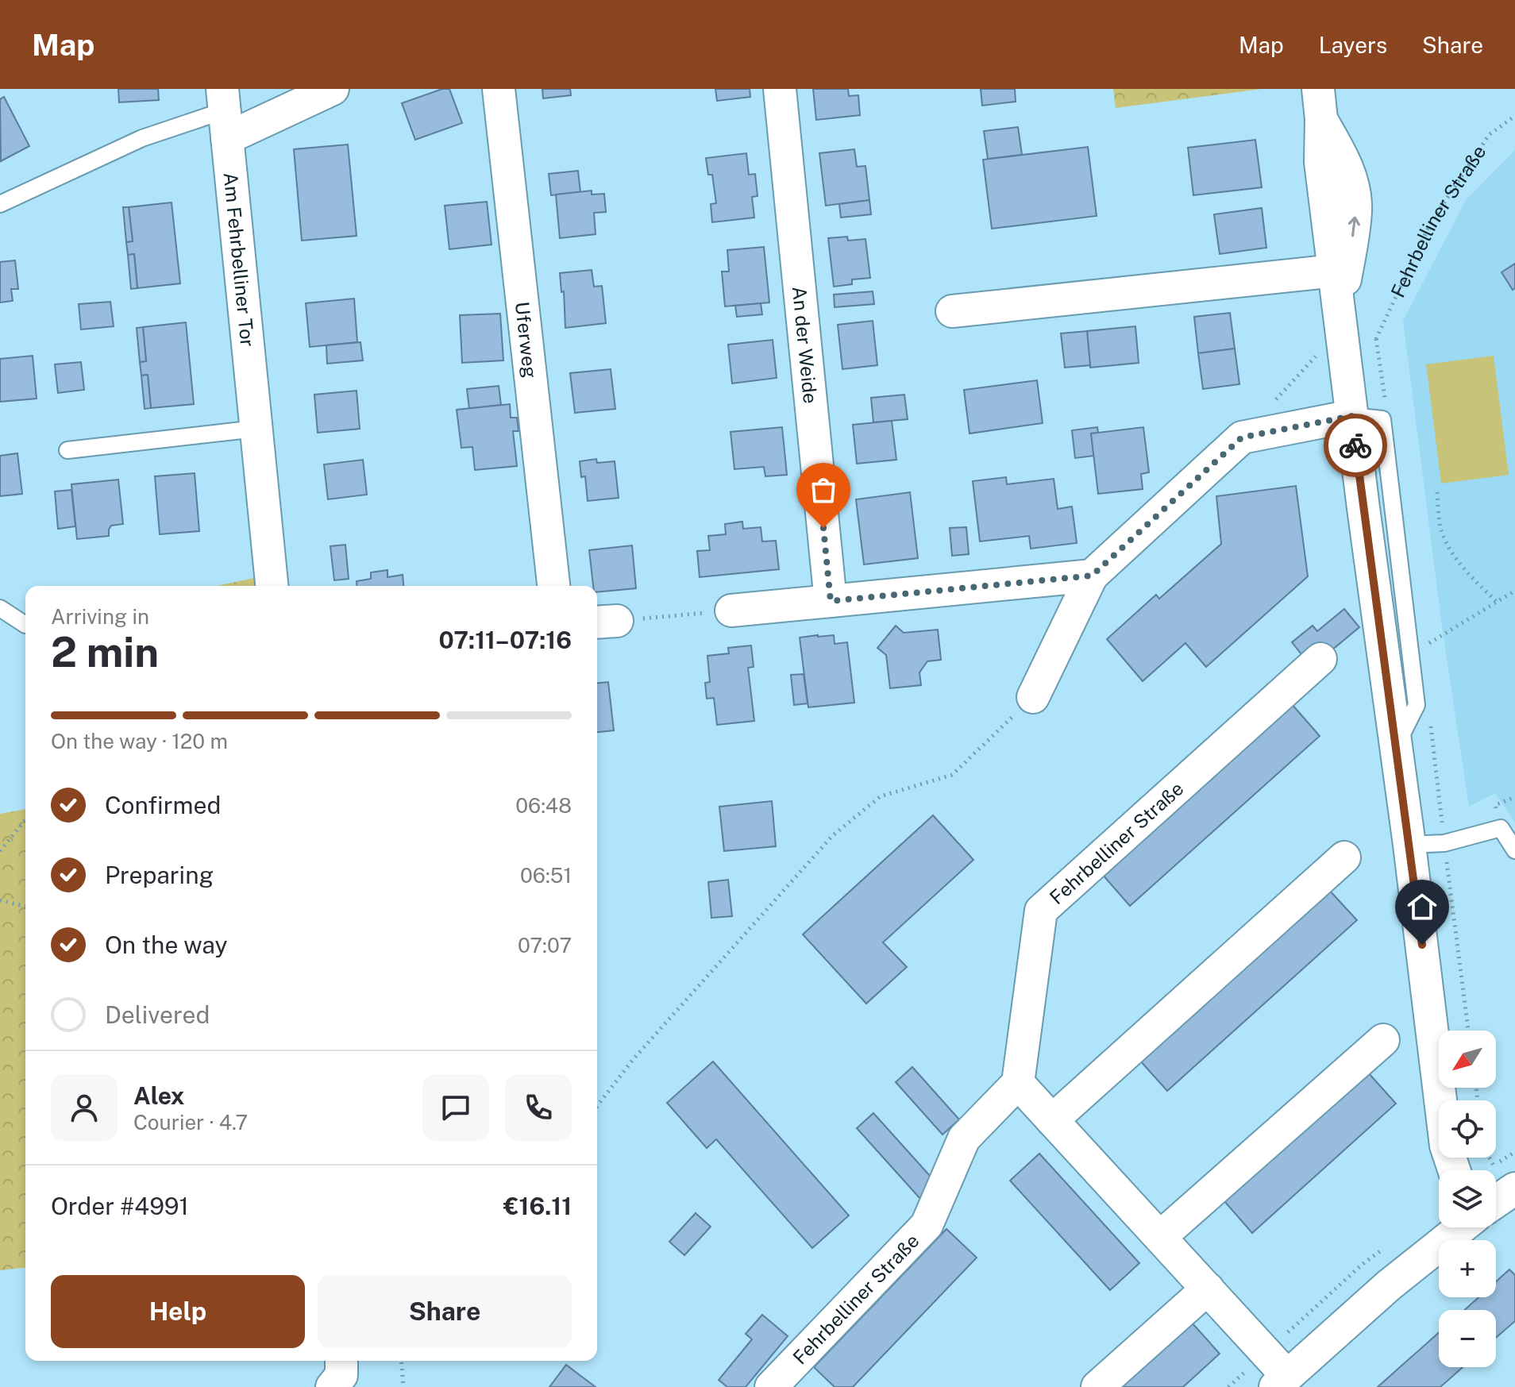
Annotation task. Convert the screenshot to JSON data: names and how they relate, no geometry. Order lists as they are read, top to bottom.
{
  "streets": {
    "street": [
      "Fehrbelliner Straße",
      "Am Fehrbelliner Tor",
      "Uferweg",
      "An der Weide"
    ]
  },
  "north": "bottom left",
  "page": {
    "header": "Map",
    "nav": ["Map", "Layers", "Share"],
    "heading": ["2 min", "Arriving in", "07:11–07:16"],
    "panel": [
      "Alex",
      "Courier · 4.7",
      "Order #4991",
      "€16.11"
    ],
    "bar": "On the way · 120 m",
    "list": [
      ["Confirmed", "06:48"],
      ["Preparing", "06:51"],
      ["On the way", "07:07"],
      "Delivered"
    ],
    "map_buttons": ["+", "−"],
    "buttons": ["Help", "Share"]
  }
}
